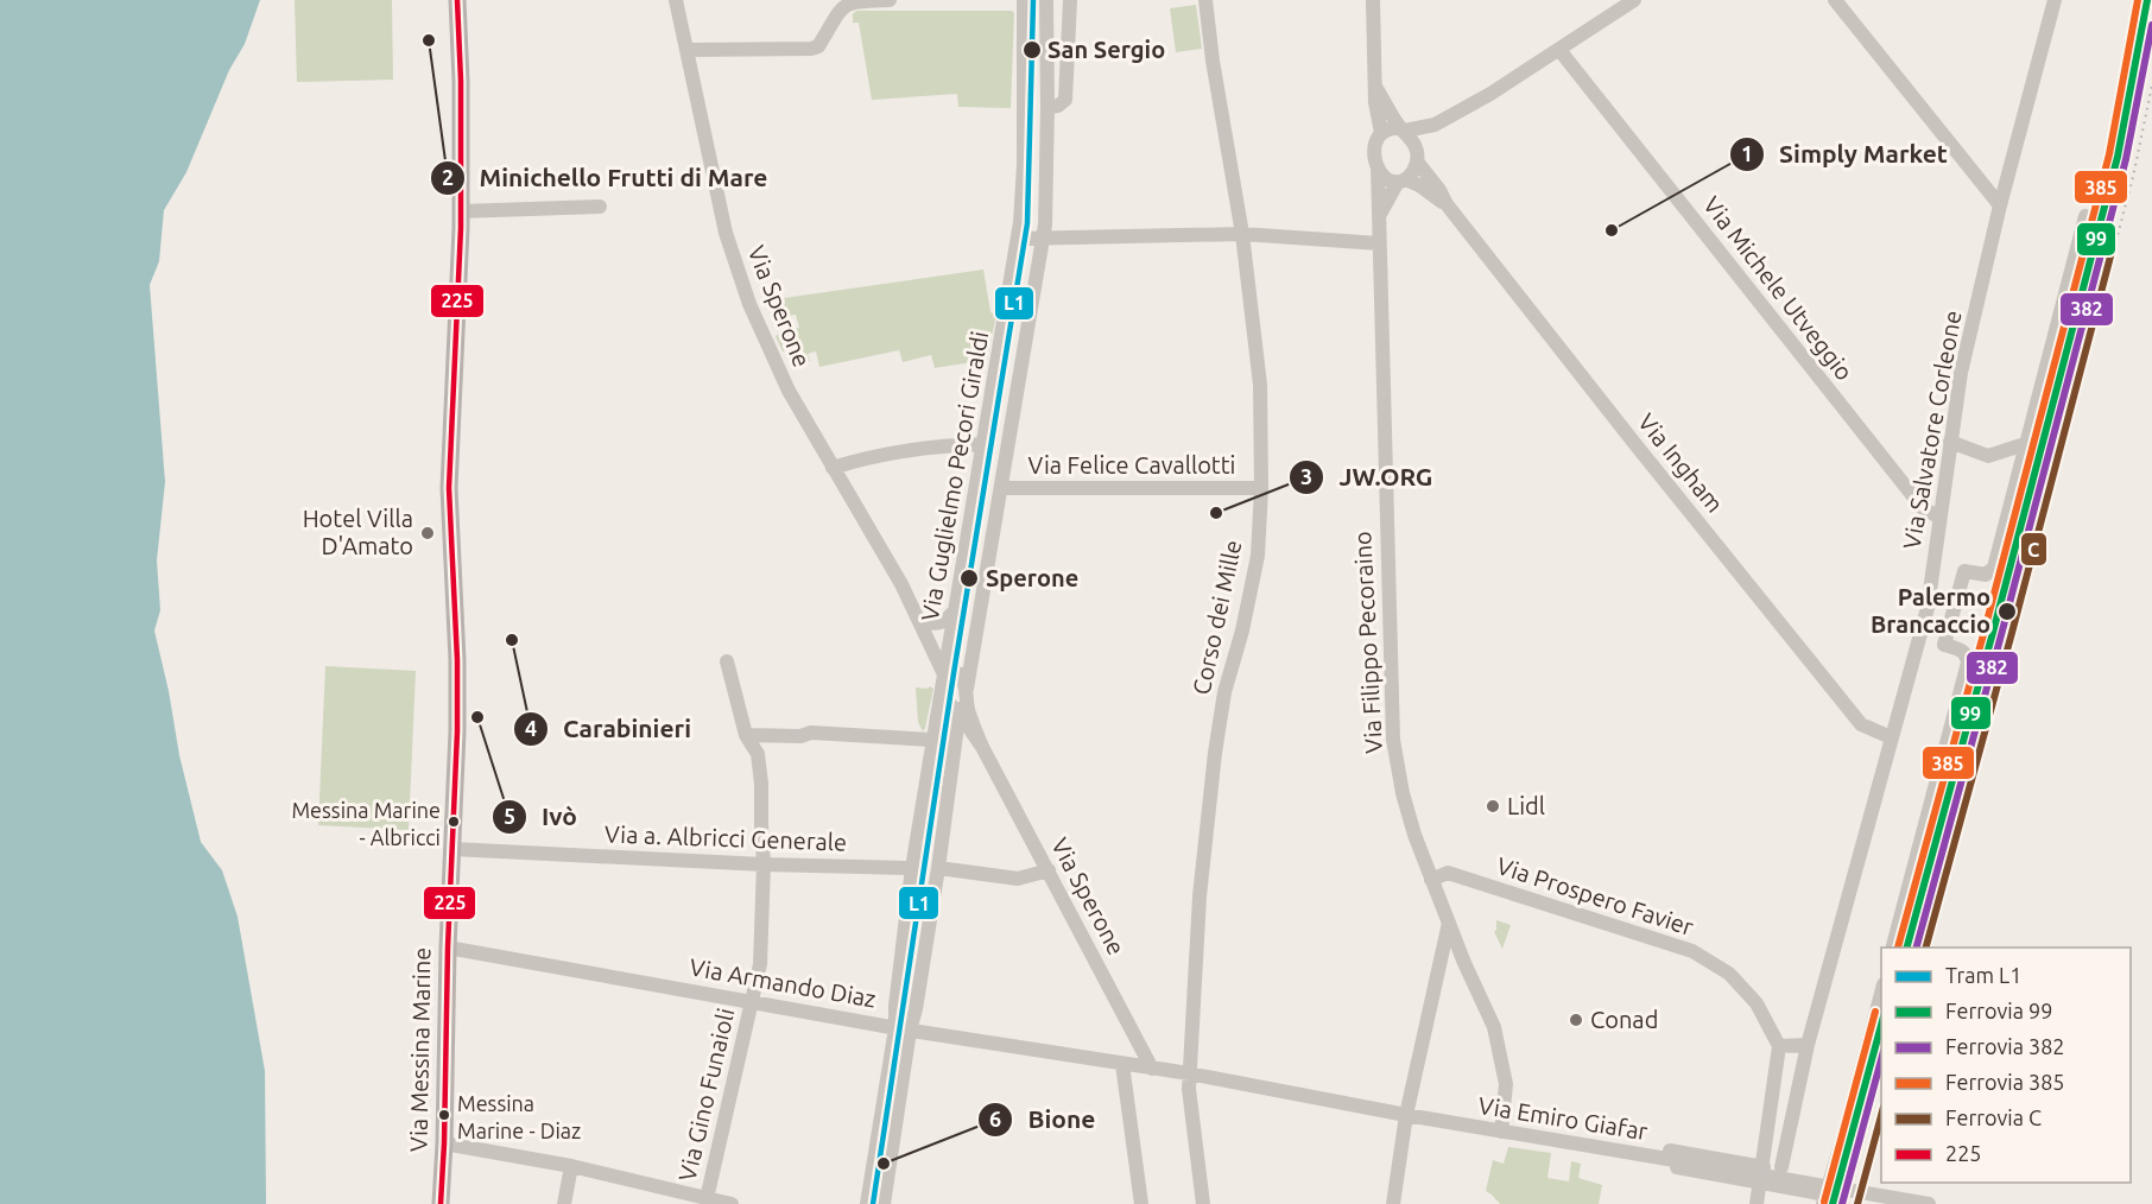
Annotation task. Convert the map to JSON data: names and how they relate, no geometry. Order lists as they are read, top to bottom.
{
  "streets": {
    "main road": ["Via Messina Marine"],
    "street": [
      "Via Michele Utveggio",
      "Via Sperone",
      "Via Salvatore Corleone",
      "Via Ingham",
      "Via Felice Cavallotti",
      "Via Guglielmo Pecori Giraldi",
      "Corso dei Mille",
      "Via Filippo Pecoraino",
      "Via a. Albricci Generale",
      "Via Prospero Favier",
      "Via Armando Diaz",
      "Via Gino Funaioli",
      "Via Emiro Giafar"
    ]
  },
  "crossings": [
    ["Via Michele Utveggio", "Via Salvatore Corleone"],
    ["Via Sperone", "Via Armando Diaz"],
    ["Via Salvatore Corleone", "Via Ingham"],
    ["Via Felice Cavallotti", "Via Guglielmo Pecori Giraldi"],
    ["Via Felice Cavallotti", "Corso dei Mille"],
    ["Via Guglielmo Pecori Giraldi", "Via a. Albricci Generale"],
    ["Via Guglielmo Pecori Giraldi", "Via Armando Diaz"],
    ["Corso dei Mille", "Via Armando Diaz"],
    ["Corso dei Mille", "Via Emiro Giafar"],
    ["Via Filippo Pecoraino", "Via Prospero Favier"],
    ["Via Filippo Pecoraino", "Via Emiro Giafar"],
    ["Via a. Albricci Generale", "Via Messina Marine"],
    ["Via a. Albricci Generale", "Via Gino Funaioli"],
    ["Via Armando Diaz", "Via Messina Marine"],
    ["Via Armando Diaz", "Via Gino Funaioli"],
    ["Via Armando Diaz", "Via Emiro Giafar"]
  ],
  "places": [
    "Minichello Frutti di Mare",
    "San Sergio",
    "Simply Market",
    "JW.ORG",
    "Hotel Villa D'Amato",
    "Sperone",
    "Palermo Brancaccio",
    "Carabinieri",
    "Ivò",
    "Lidl",
    "Messina Marine - Albricci",
    "Conad",
    "Messina Marine - Diaz",
    "Bione"
  ],
  "lines": [
    "tram line L1",
    "rail line 99",
    "rail line 385",
    "transit line 225",
    "rail line 382",
    "rail line C"
  ],
  "legend": [
    "Tram L1",
    "Ferrovia 99",
    "Ferrovia 382",
    "Ferrovia 385",
    "Ferrovia C",
    "225"
  ]
}
